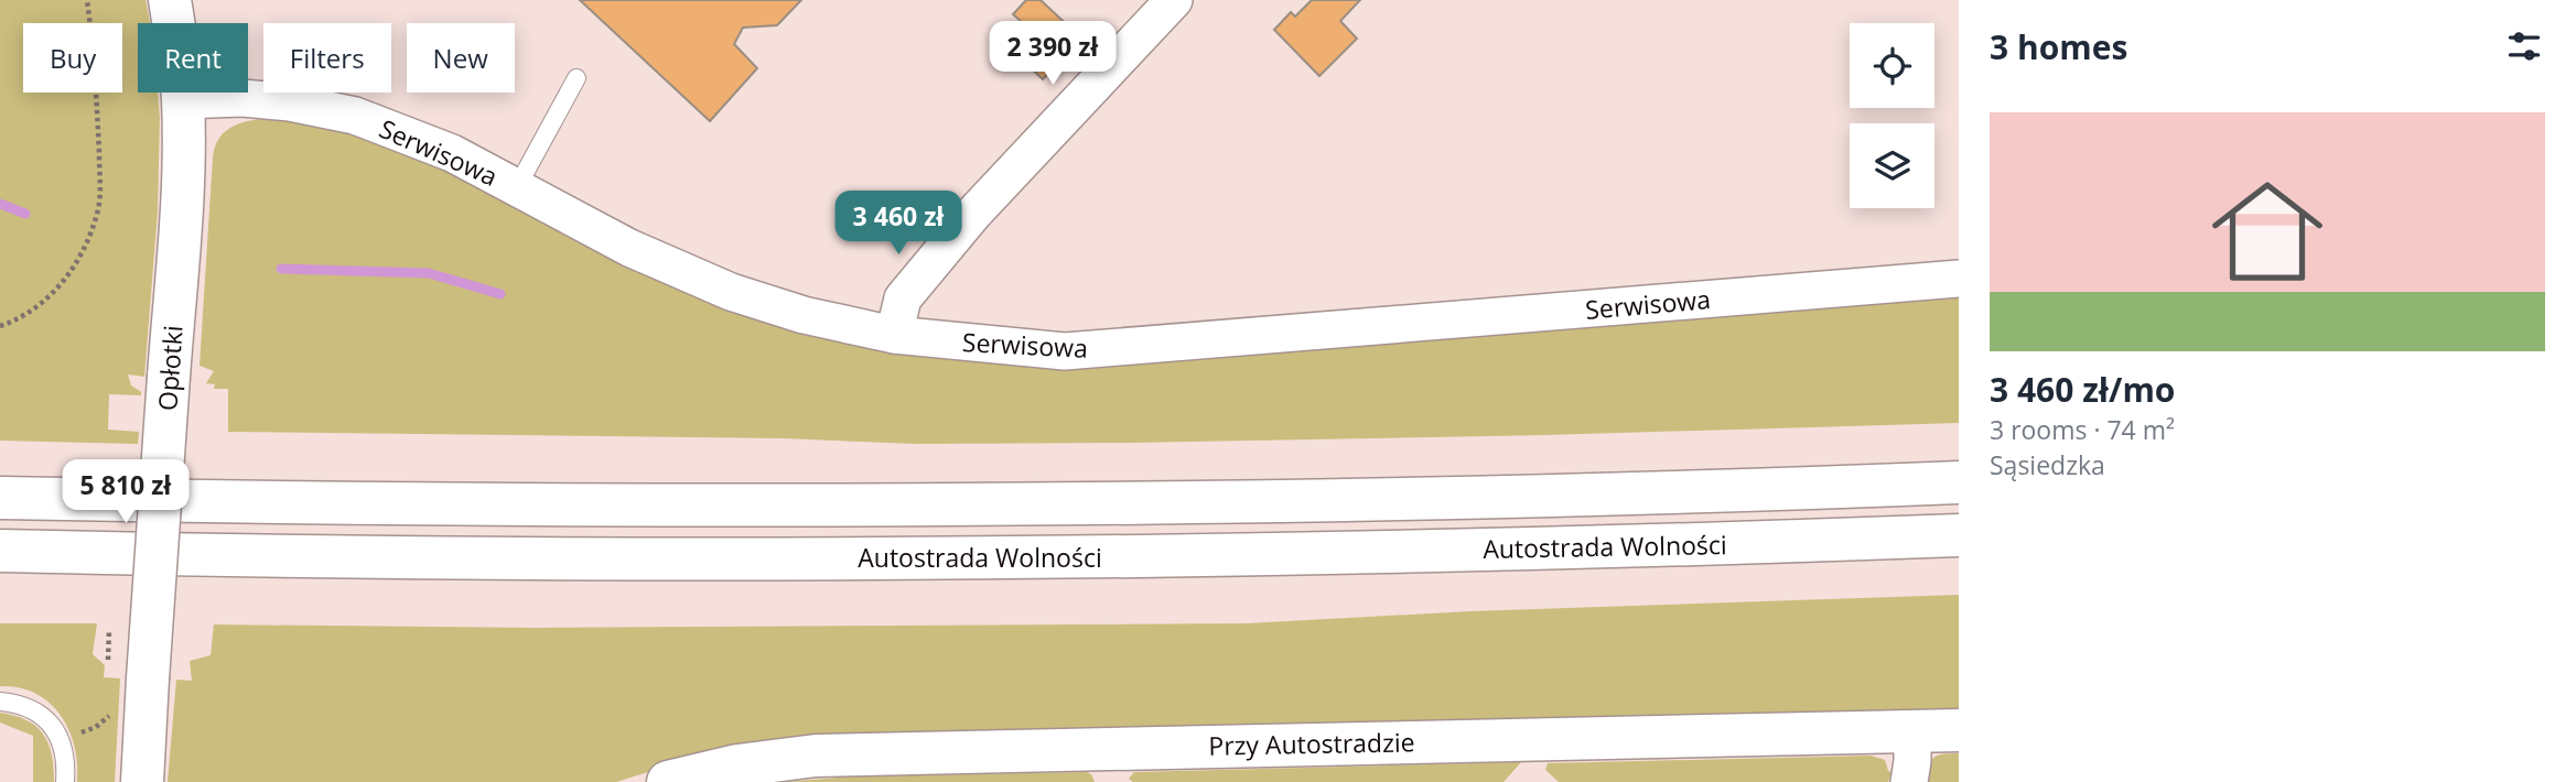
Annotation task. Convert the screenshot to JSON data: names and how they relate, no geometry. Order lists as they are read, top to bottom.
{
  "streets": {
    "main road": ["Opłotki", "Autostrada Wolności", "Przy Autostradzie"],
    "street": ["Serwisowa"]
  },
  "crossings": [
    ["Serwisowa", "Opłotki"]
  ],
  "page": {
    "heading": "3 homes",
    "price": ["2 390 zł", "3 460 zł", "5 810 zł"],
    "chip": [
      "Buy",
      "Rent",
      "Filters",
      "New"
    ],
    "list": [
      {
        "name": "3 460 zł/mo",
        "note": "3 rooms · 74 m² · Sąsiedzka"
      }
    ]
  }
}
